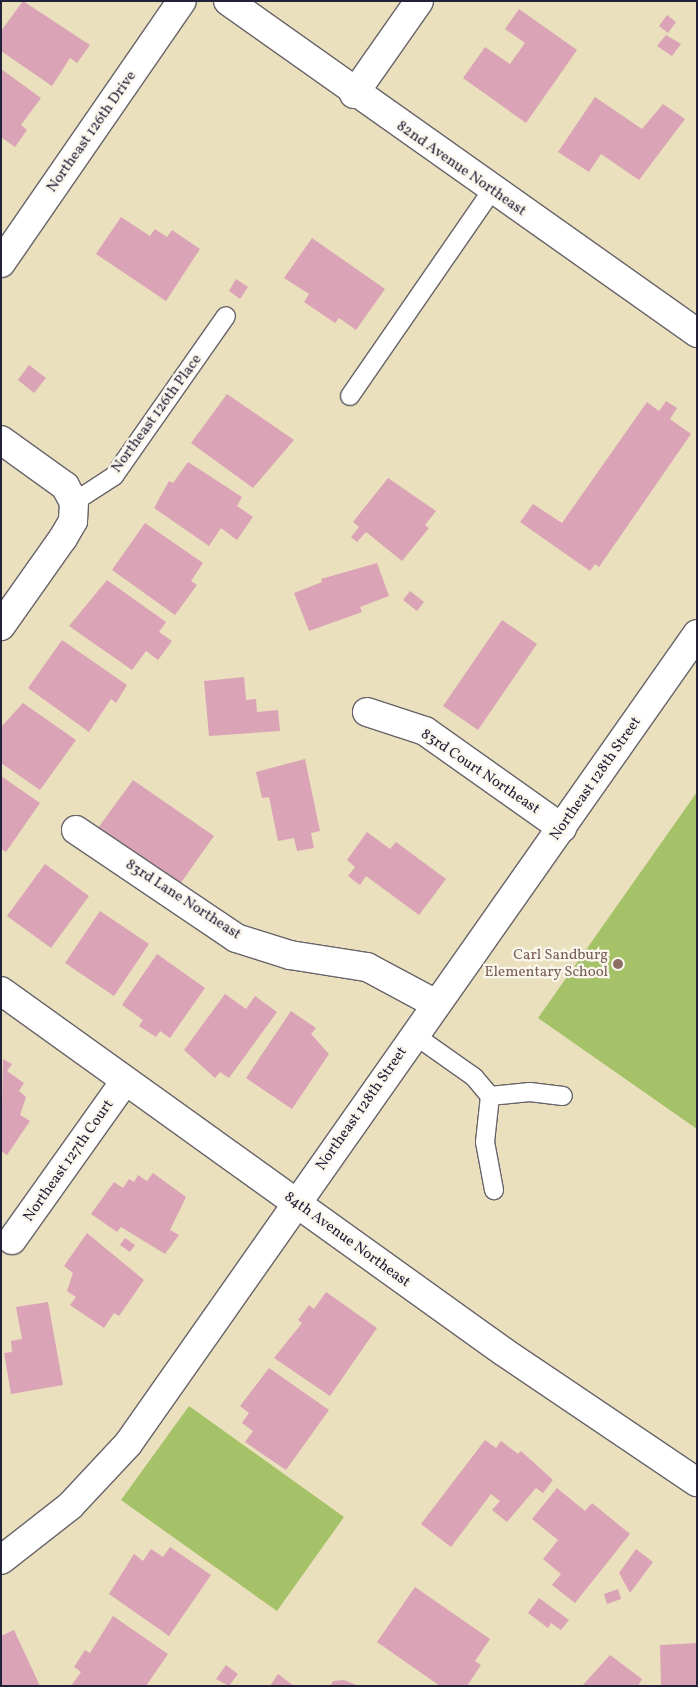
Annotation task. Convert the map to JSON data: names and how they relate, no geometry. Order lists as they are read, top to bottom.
{
  "streets": {
    "street": [
      "Northeast 126th Drive",
      "82nd Avenue Northeast",
      "83rd Court Northeast",
      "Northeast 128th Street",
      "83rd Lane Northeast",
      "Northeast 127th Court",
      "84th Avenue Northeast"
    ],
    "lane": ["Northeast 126th Place"]
  },
  "crossings": [
    ["83rd Court Northeast", "Northeast 128th Street"],
    ["Northeast 128th Street", "83rd Lane Northeast"],
    ["Northeast 128th Street", "84th Avenue Northeast"],
    ["Northeast 127th Court", "84th Avenue Northeast"]
  ],
  "places": ["Carl Sandburg Elementary School"]
}
